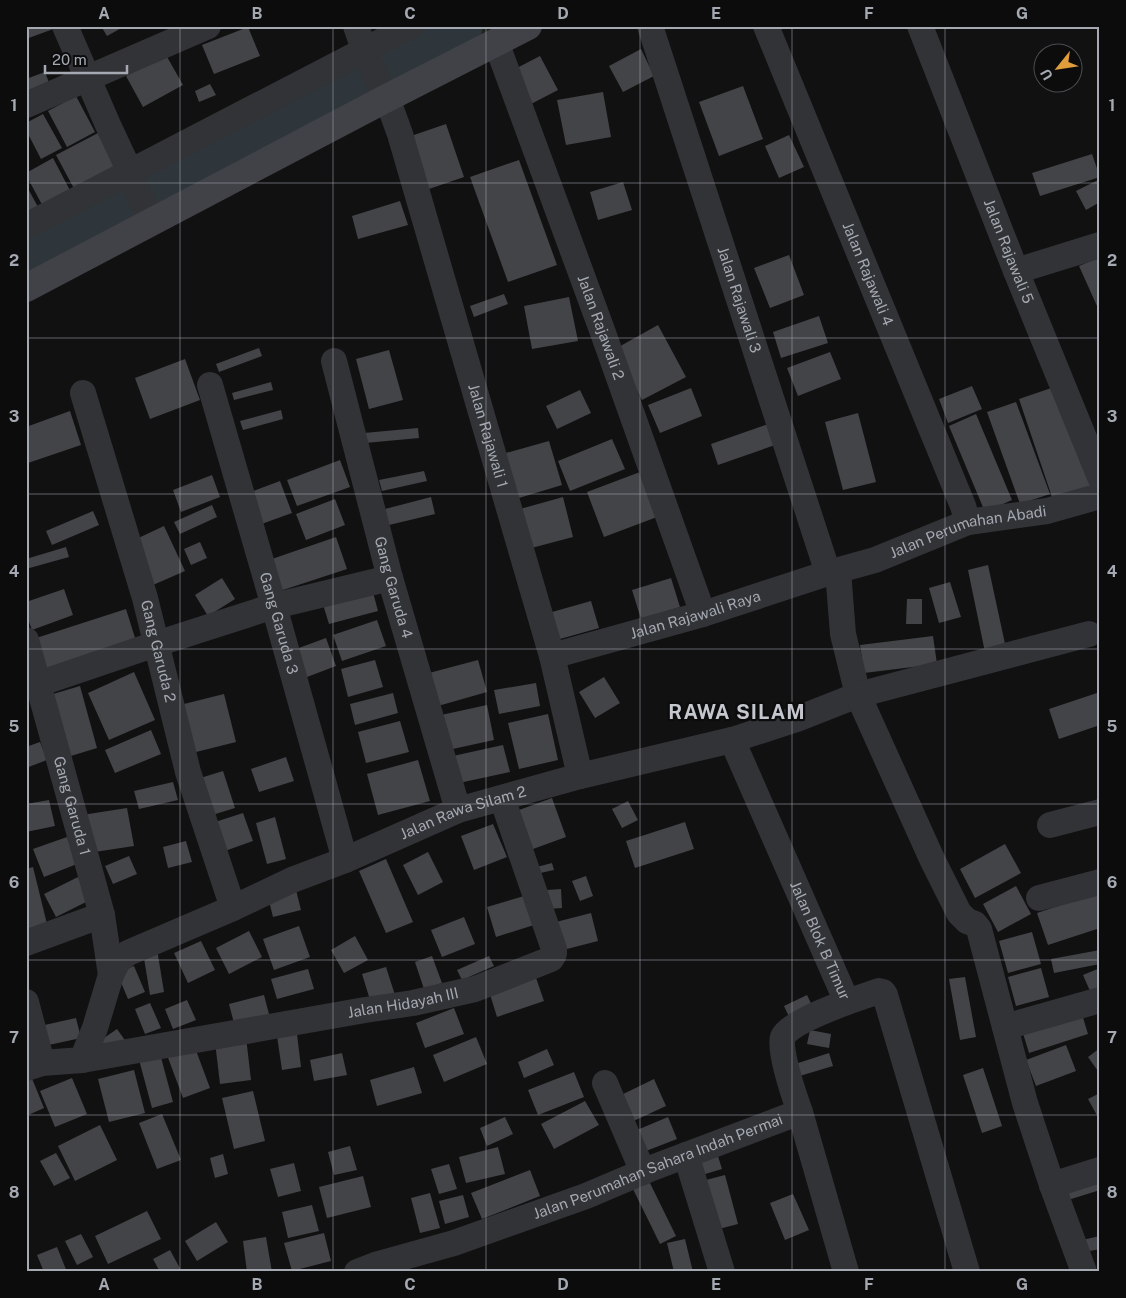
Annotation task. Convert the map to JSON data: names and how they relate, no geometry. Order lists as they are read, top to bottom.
{
  "streets": {
    "street": [
      "Jalan Rajawali 5",
      "Jalan Rajawali 4",
      "Jalan Rajawali 3",
      "Jalan Rajawali 2",
      "Jalan Rajawali 1",
      "Jalan Perumahan Abadi",
      "Gang Garuda 4",
      "Jalan Rajawali Raya",
      "Gang Garuda 3",
      "Gang Garuda 2",
      "Gang Garuda 1",
      "Jalan Rawa Silam 2",
      "Jalan Blok B Timur",
      "Jalan Hidayah III",
      "Jalan Perumahan Sahara Indah Permai"
    ]
  },
  "crossings": [
    ["Jalan Rajawali 4", "Jalan Perumahan Abadi"],
    ["Jalan Rajawali 3", "Jalan Perumahan Abadi"],
    ["Jalan Rajawali 3", "Jalan Rajawali Raya"],
    ["Jalan Rajawali 2", "Jalan Rajawali Raya"],
    ["Jalan Rajawali 1", "Jalan Rajawali Raya"],
    ["Jalan Rajawali 1", "Jalan Rawa Silam 2"],
    ["Jalan Perumahan Abadi", "Jalan Rajawali Raya"],
    ["Gang Garuda 4", "Jalan Rawa Silam 2"],
    ["Gang Garuda 3", "Jalan Rawa Silam 2"],
    ["Gang Garuda 2", "Jalan Rawa Silam 2"],
    ["Gang Garuda 1", "Jalan Rawa Silam 2"],
    ["Jalan Rawa Silam 2", "Jalan Blok B Timur"],
    ["Jalan Rawa Silam 2", "Jalan Hidayah III"]
  ],
  "districts": ["RAWA SILAM"],
  "scale_bar": "20 m",
  "north": "bottom left",
  "grid": {
    "columns": [
      "A",
      "B",
      "C",
      "D",
      "E",
      "F",
      "G"
    ],
    "rows": [
      "1",
      "2",
      "3",
      "4",
      "5",
      "6",
      "7",
      "8"
    ]
  }
}
